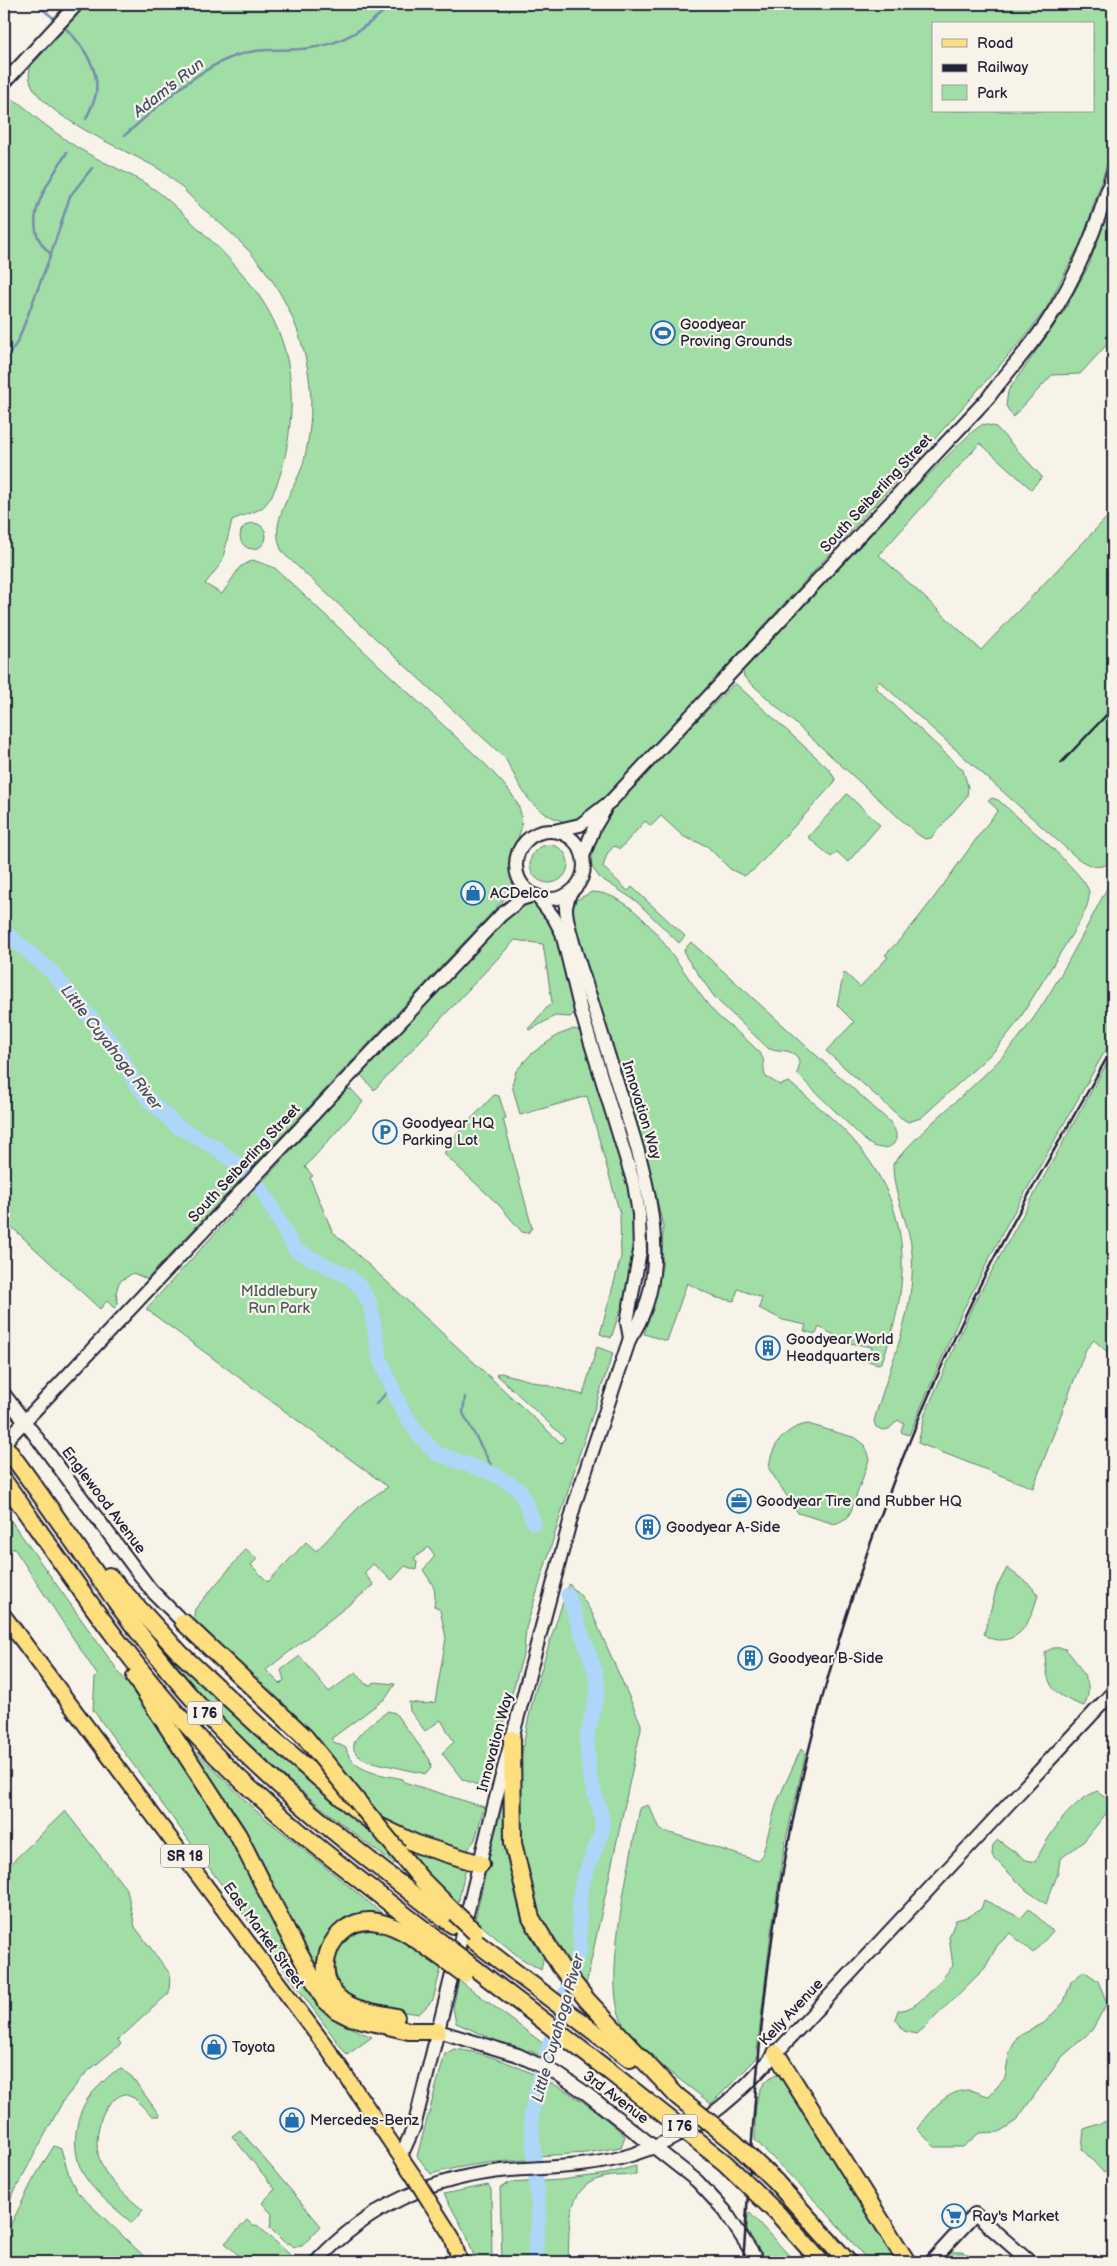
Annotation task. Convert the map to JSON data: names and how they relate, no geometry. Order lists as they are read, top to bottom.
{
  "streets": {
    "highway": ["I 76"],
    "main road": [
      "South Seiberling Street",
      "Innovation Way",
      "Englewood Avenue",
      "SR 18",
      "East Market Street",
      "Kelly Avenue",
      "3rd Avenue"
    ]
  },
  "crossings": [
    ["South Seiberling Street", "Innovation Way"],
    ["South Seiberling Street", "Englewood Avenue"],
    ["South Seiberling Street", "I 76"],
    ["Innovation Way", "East Market Street"],
    ["Innovation Way", "3rd Avenue"],
    ["Kelly Avenue", "3rd Avenue"]
  ],
  "water": ["Adam's Run", "Little Cuyahoga River"],
  "parks": ["MIddlebury Run Park"],
  "places": {
    "sports": ["Goodyear Proving Grounds"],
    "shop": ["ACDelco", "Toyota", "Mercedes-Benz"],
    "parking": ["Goodyear HQ Parking Lot"],
    "building": ["Goodyear World Headquarters", "Goodyear A-Side", "Goodyear B-Side"],
    "office": ["Goodyear Tire and Rubber HQ"],
    "supermarket": ["Ray's Market"]
  },
  "legend": ["Road", "Railway", "Park"]
}
